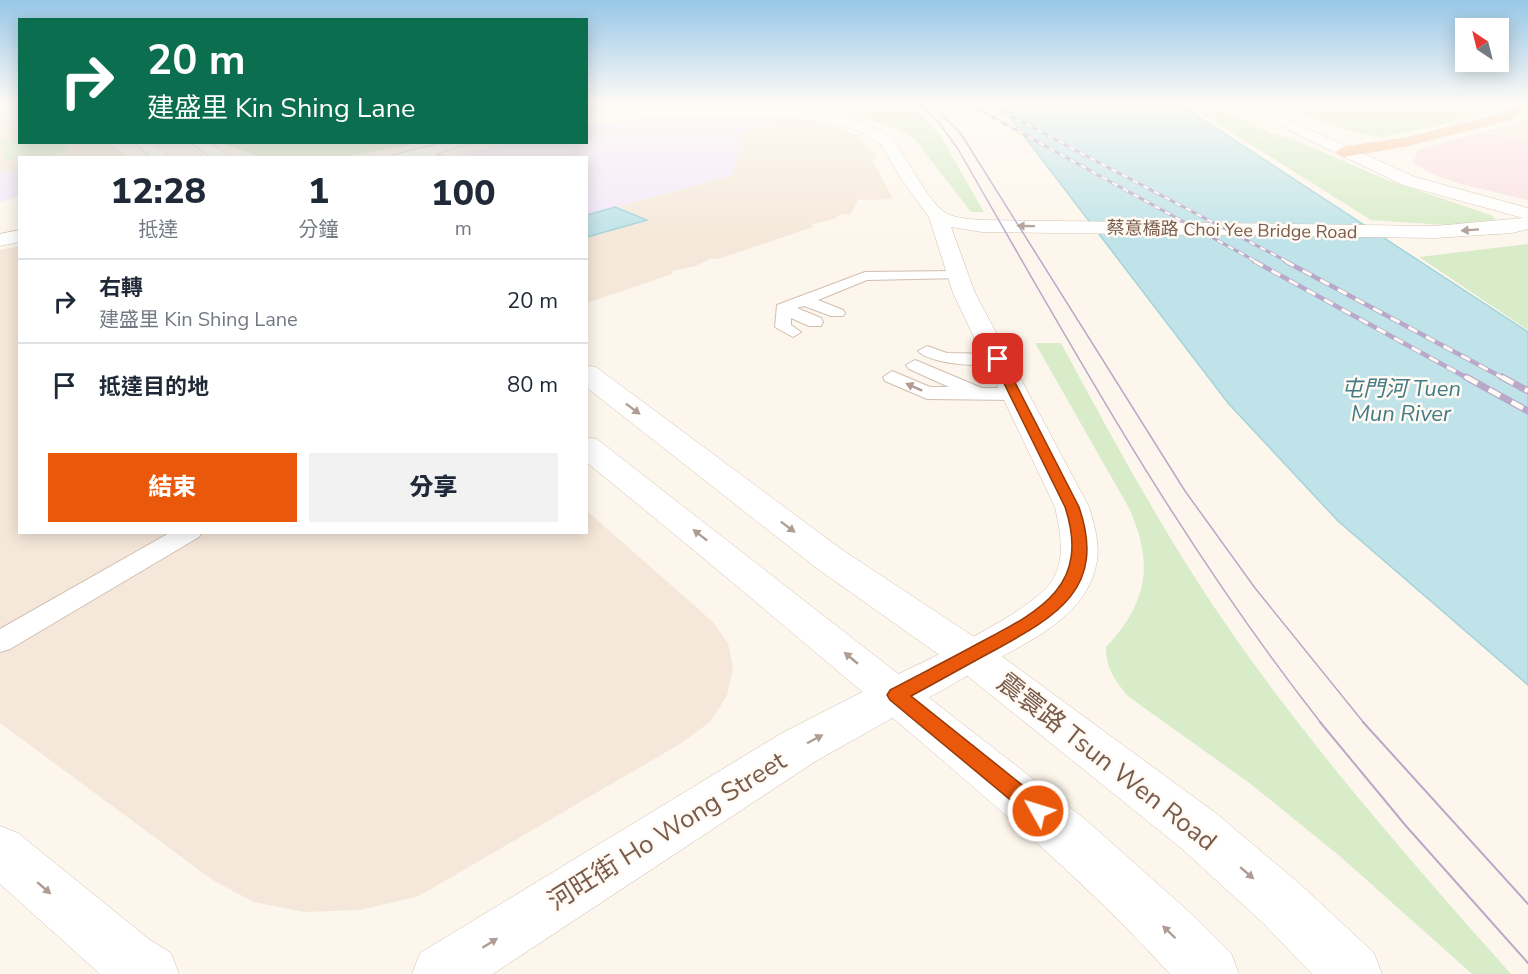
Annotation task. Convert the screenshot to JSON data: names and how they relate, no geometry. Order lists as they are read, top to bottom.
{
  "streets": {
    "street": ["蔡意橋路 Choi Yee Bridge Road", "震寰路 Tsun Wen Road", "河旺街 Ho Wong Street"]
  },
  "crossings": [
    ["蔡意橋路 Choi Yee Bridge Road", "河旺街 Ho Wong Street"],
    ["震寰路 Tsun Wen Road", "河旺街 Ho Wong Street"]
  ],
  "one_way": ["河旺街 Ho Wong Street"],
  "water": ["屯門河 Tuen Mun River"],
  "north": "top left",
  "page": {
    "turn": ["20 m", "建盛里 Kin Shing Lane"],
    "eta": [
      "12:28",
      "抵達",
      "1",
      "分鐘",
      "100",
      "m"
    ],
    "list": [
      {
        "name": "右轉",
        "note": "建盛里 Kin Shing Lane",
        "value": "20 m"
      },
      {
        "name": "抵達目的地",
        "value": "80 m"
      }
    ],
    "buttons": ["結束", "分享"]
  }
}
